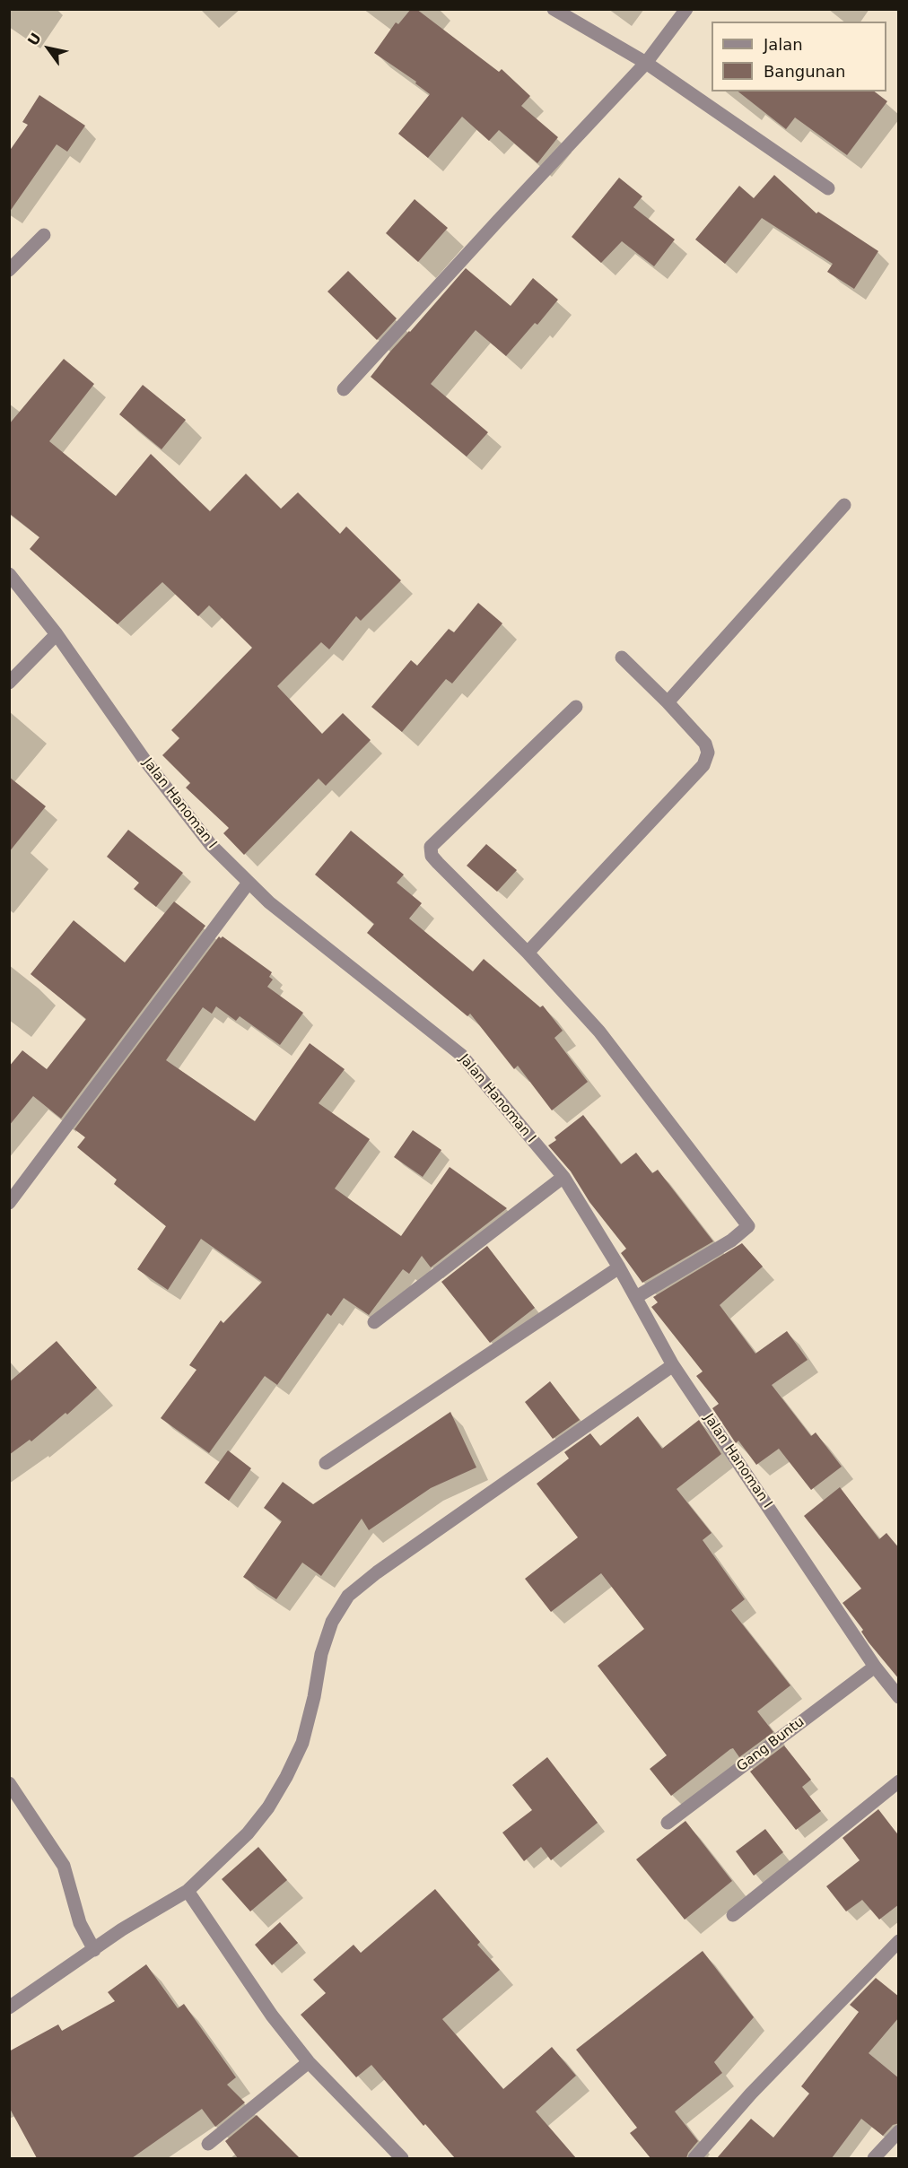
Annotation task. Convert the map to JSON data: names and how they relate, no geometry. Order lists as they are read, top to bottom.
{
  "streets": {
    "street": ["Jalan Hanoman I", "Gang Buntu"]
  },
  "crossings": [
    ["Jalan Hanoman I", "Gang Buntu"]
  ],
  "legend": ["Jalan", "Bangunan"],
  "north": "top left"
}
